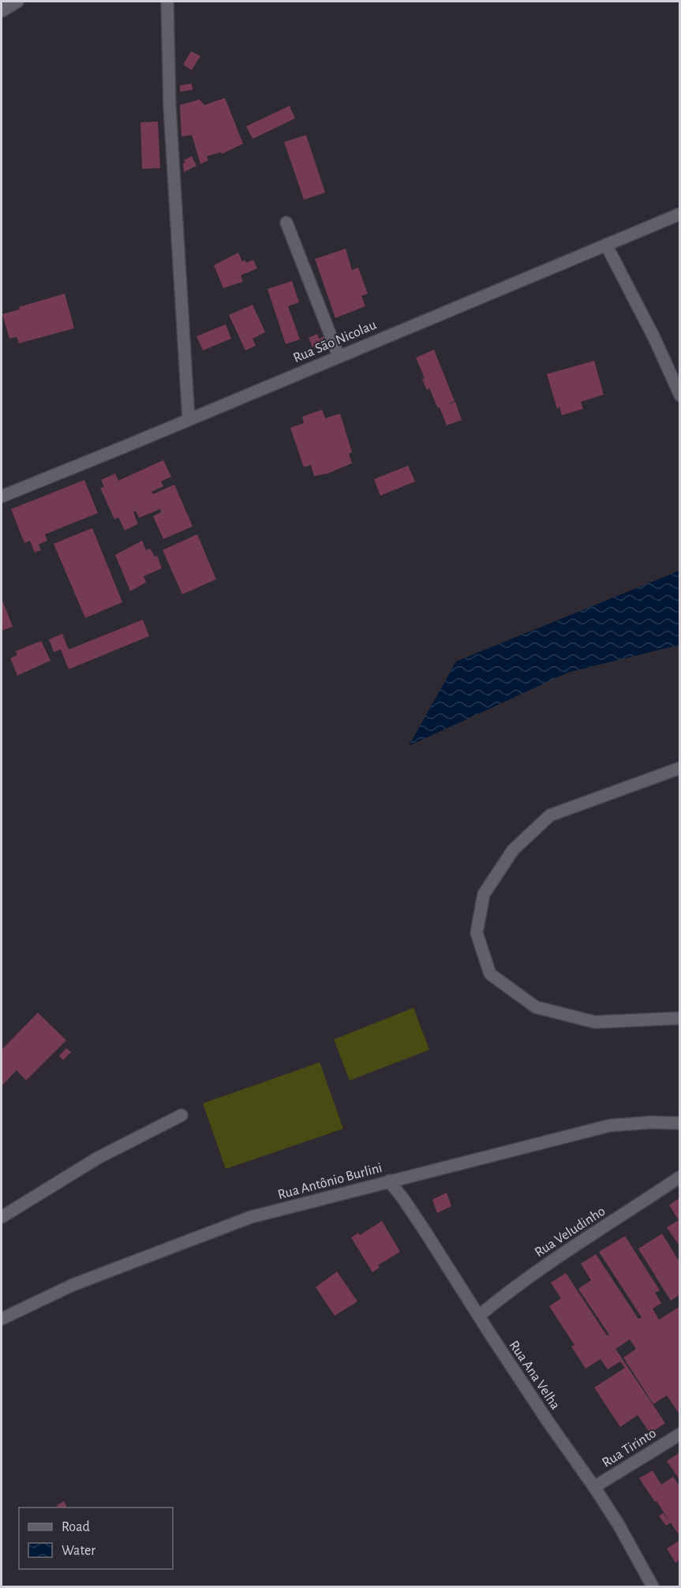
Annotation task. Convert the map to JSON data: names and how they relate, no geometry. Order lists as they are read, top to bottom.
{
  "streets": {
    "street": [
      "Rua São Nicolau",
      "Rua Antônio Burlini",
      "Rua Veludinho",
      "Rua Ana Velha",
      "Rua Tirinto"
    ]
  },
  "crossings": [
    ["Rua Antônio Burlini", "Rua Ana Velha"],
    ["Rua Veludinho", "Rua Ana Velha"],
    ["Rua Ana Velha", "Rua Tirinto"]
  ],
  "legend": ["Road", "Water"]
}
